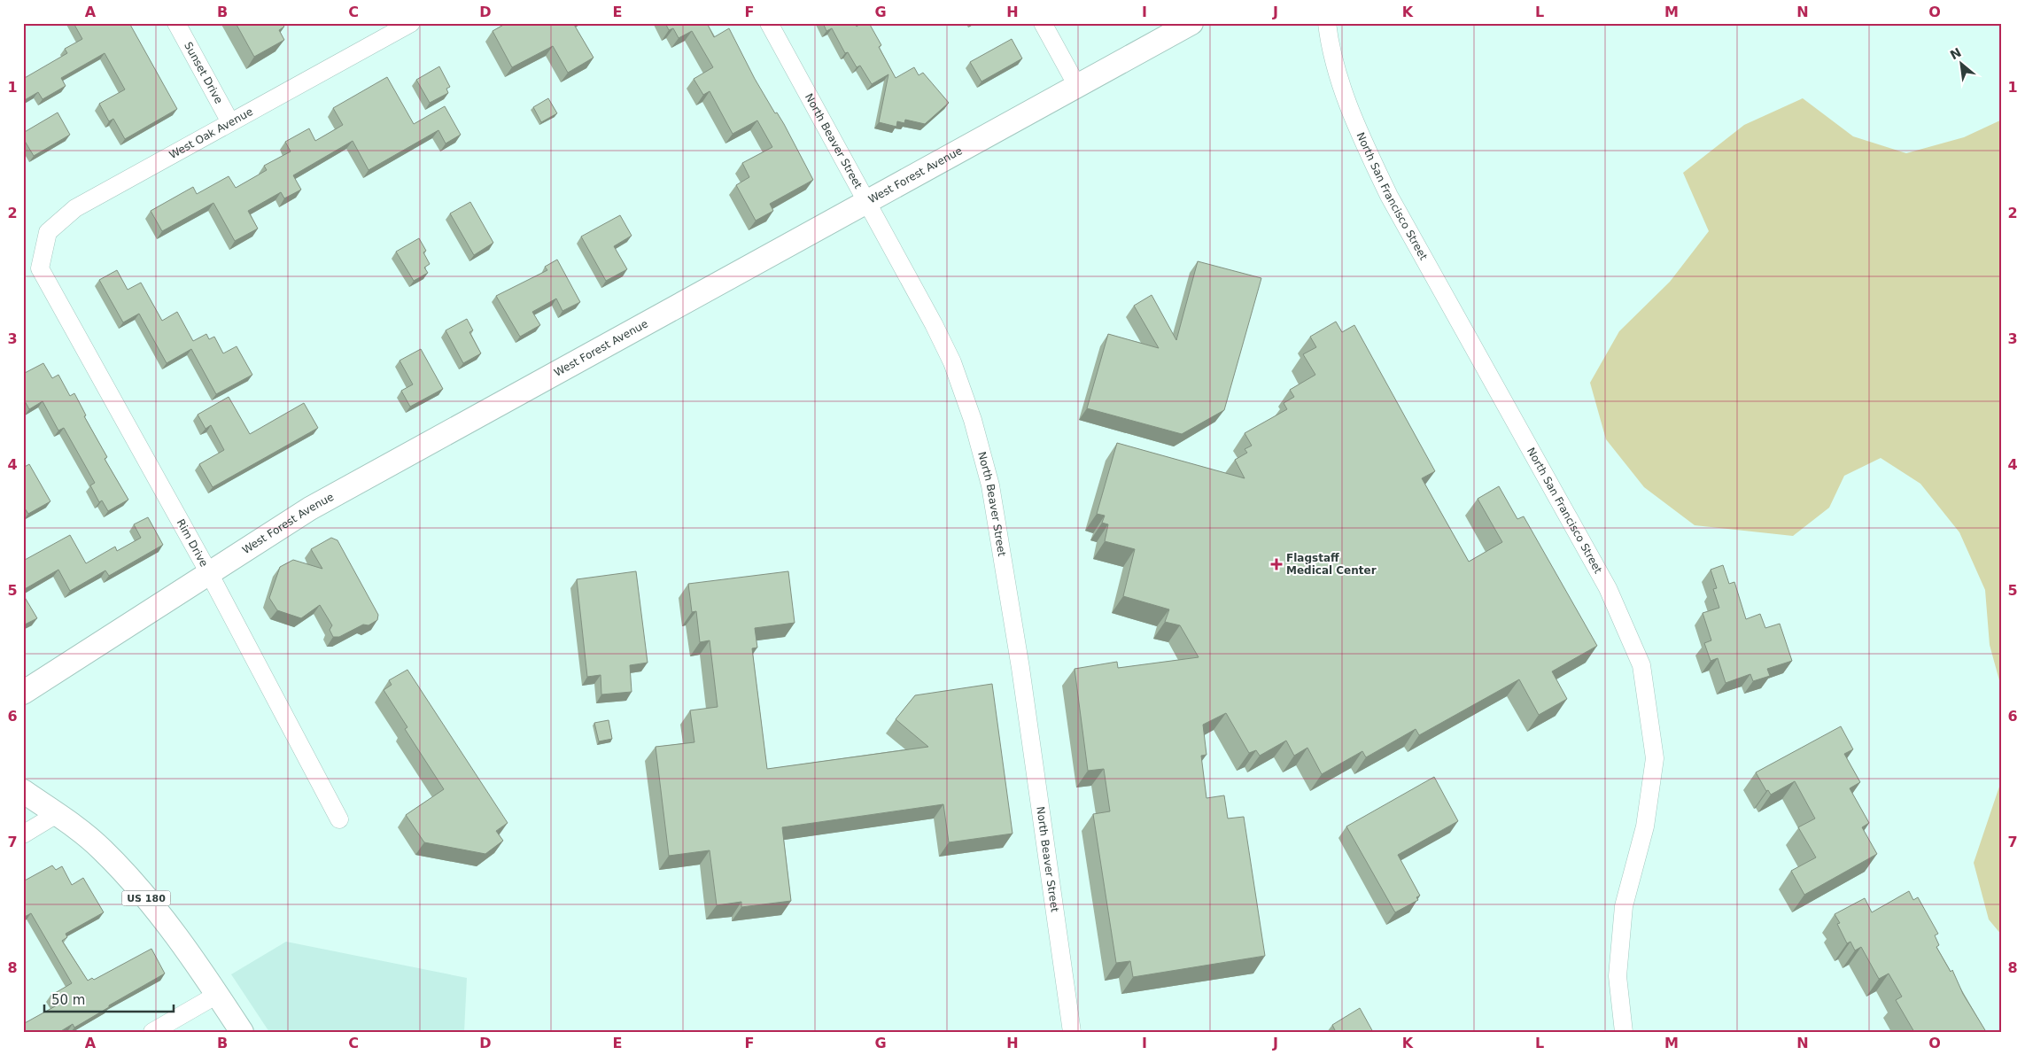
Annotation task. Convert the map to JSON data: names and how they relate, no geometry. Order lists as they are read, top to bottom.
{
  "streets": {
    "main road": ["West Forest Avenue", "US 180"],
    "street": [
      "Sunset Drive",
      "West Oak Avenue",
      "North Beaver Street",
      "North San Francisco Street",
      "Rim Drive"
    ]
  },
  "crossings": [
    ["Sunset Drive", "West Oak Avenue"],
    ["West Oak Avenue", "Rim Drive"],
    ["North Beaver Street", "West Forest Avenue"],
    ["West Forest Avenue", "Rim Drive"]
  ],
  "places": {
    "health": ["Flagstaff Medical Center"]
  },
  "scale_bar": "50 m",
  "north": "top left",
  "grid": {
    "columns": [
      "A",
      "B",
      "C",
      "D",
      "E",
      "F",
      "G",
      "H",
      "I",
      "J",
      "K",
      "L",
      "M",
      "N",
      "O"
    ],
    "rows": [
      "1",
      "2",
      "3",
      "4",
      "5",
      "6",
      "7",
      "8"
    ]
  }
}
